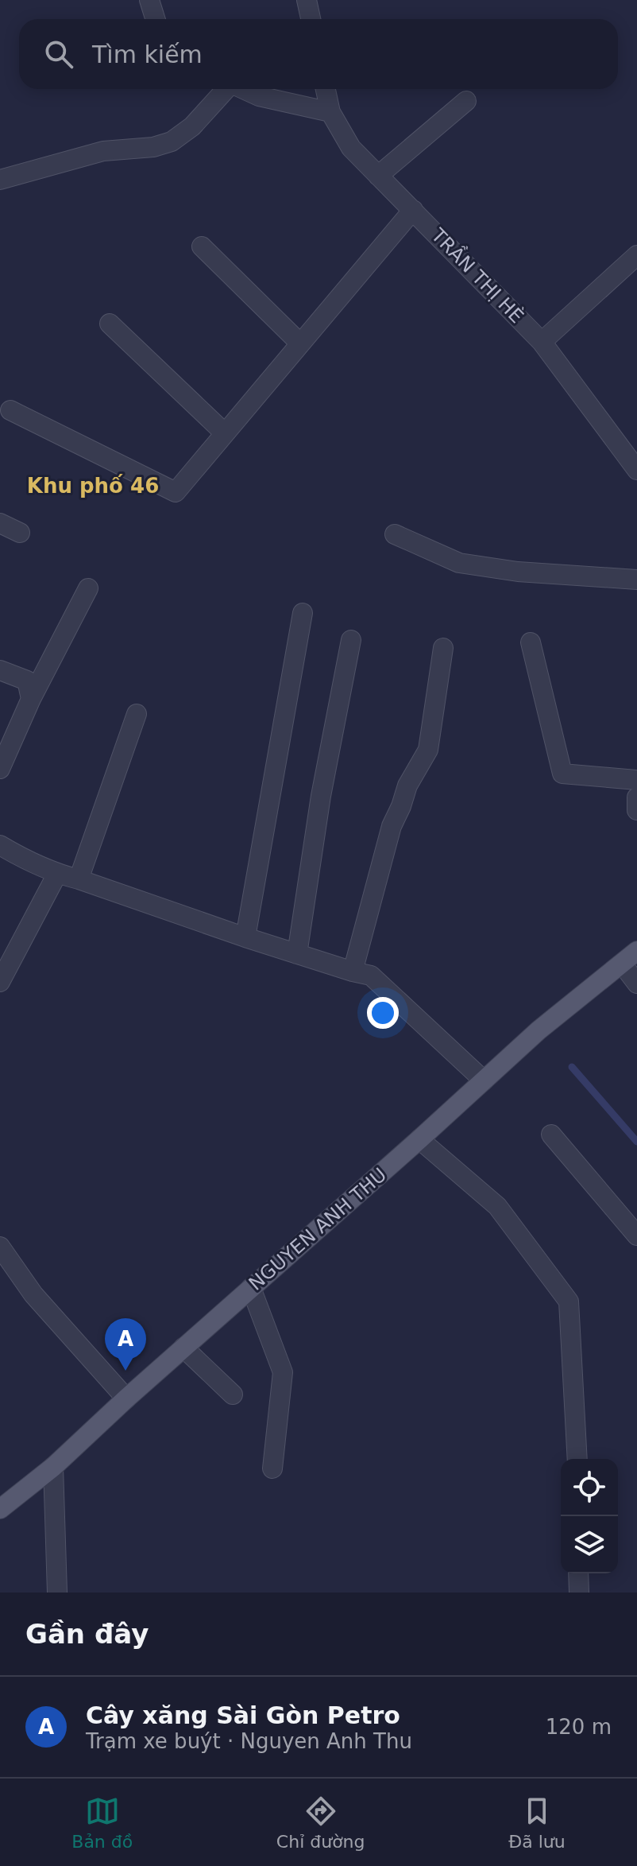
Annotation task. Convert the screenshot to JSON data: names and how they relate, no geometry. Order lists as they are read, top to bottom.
{
  "streets": {
    "main road": ["NGUYEN ANH THU"],
    "street": ["TRẦN THỊ HÈ"]
  },
  "districts": ["Khu phố 46"],
  "page": {
    "search": "Tìm kiếm",
    "pins": "A",
    "heading": "Gần đây",
    "list": [
      {
        "mark": "A",
        "name": "Cây xăng Sài Gòn Petro",
        "note": "Trạm xe buýt · Nguyen Anh Thu",
        "value": "120 m"
      }
    ],
    "nav": ["Bản đồ", "Chỉ đường", "Đã lưu"]
  }
}
